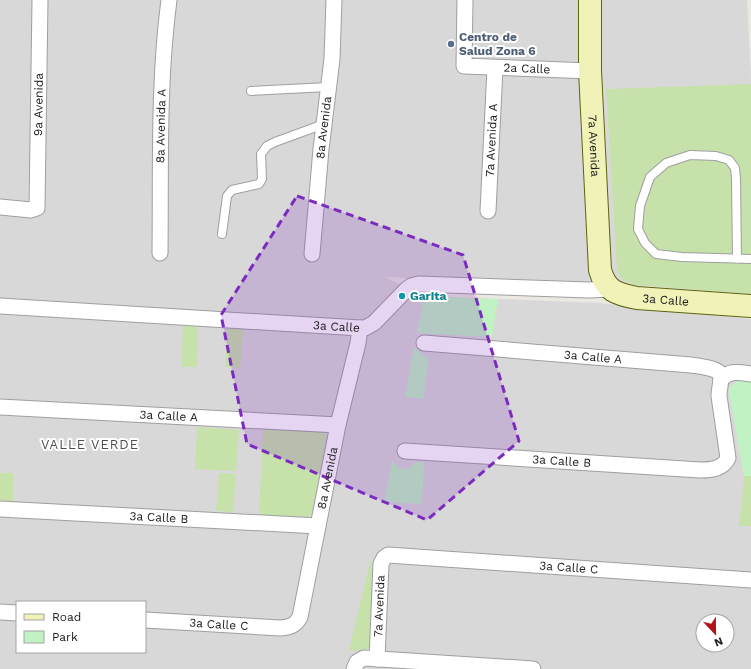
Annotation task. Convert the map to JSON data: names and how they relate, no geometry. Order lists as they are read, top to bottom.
{
  "streets": {
    "main road": ["7a Avenida", "3a Calle"],
    "street": [
      "2a Calle",
      "9a Avenida",
      "8a Avenida A",
      "8a Avenida",
      "7a Avenida A",
      "3a Calle A",
      "3a Calle B",
      "3a Calle C"
    ]
  },
  "crossings": [
    ["2a Calle", "7a Avenida A"],
    ["2a Calle", "7a Avenida"],
    ["8a Avenida", "3a Calle"],
    ["8a Avenida", "3a Calle A"],
    ["8a Avenida", "3a Calle B"],
    ["8a Avenida", "3a Calle C"],
    ["7a Avenida", "3a Calle"],
    ["7a Avenida", "3a Calle C"],
    ["3a Calle A", "3a Calle B"]
  ],
  "districts": ["VALLE VERDE"],
  "places": ["Centro de Salud Zona 6", "Garita"],
  "legend": ["Road", "Park"],
  "north": "bottom"
}
